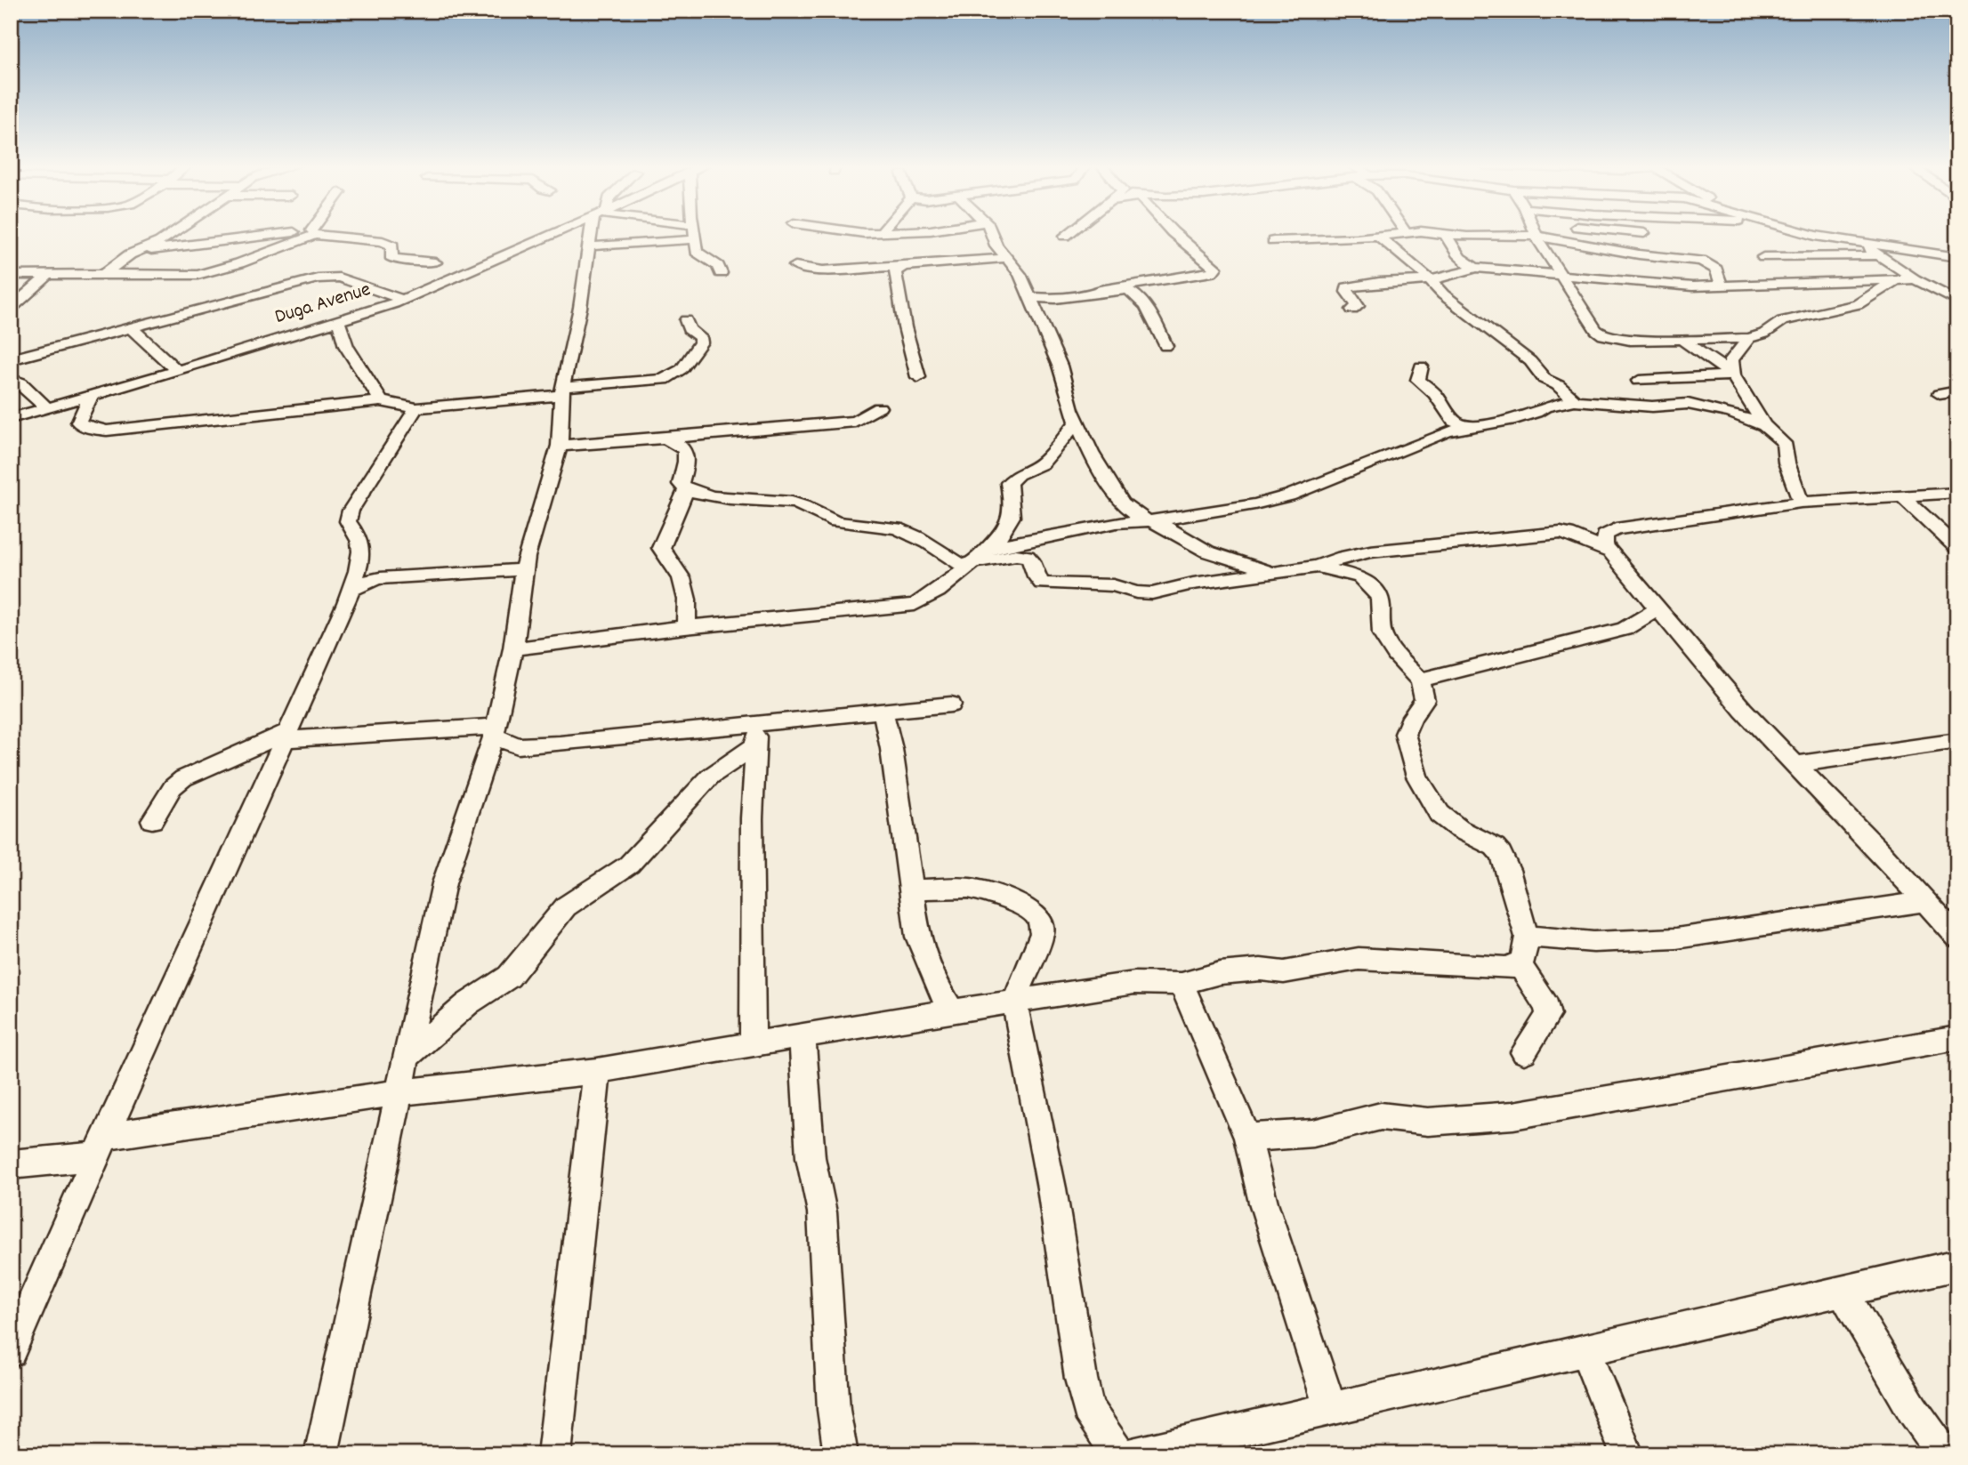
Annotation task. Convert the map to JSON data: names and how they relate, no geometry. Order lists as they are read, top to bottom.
{
  "streets": {
    "street": ["Duga Avenue"]
  }
}
